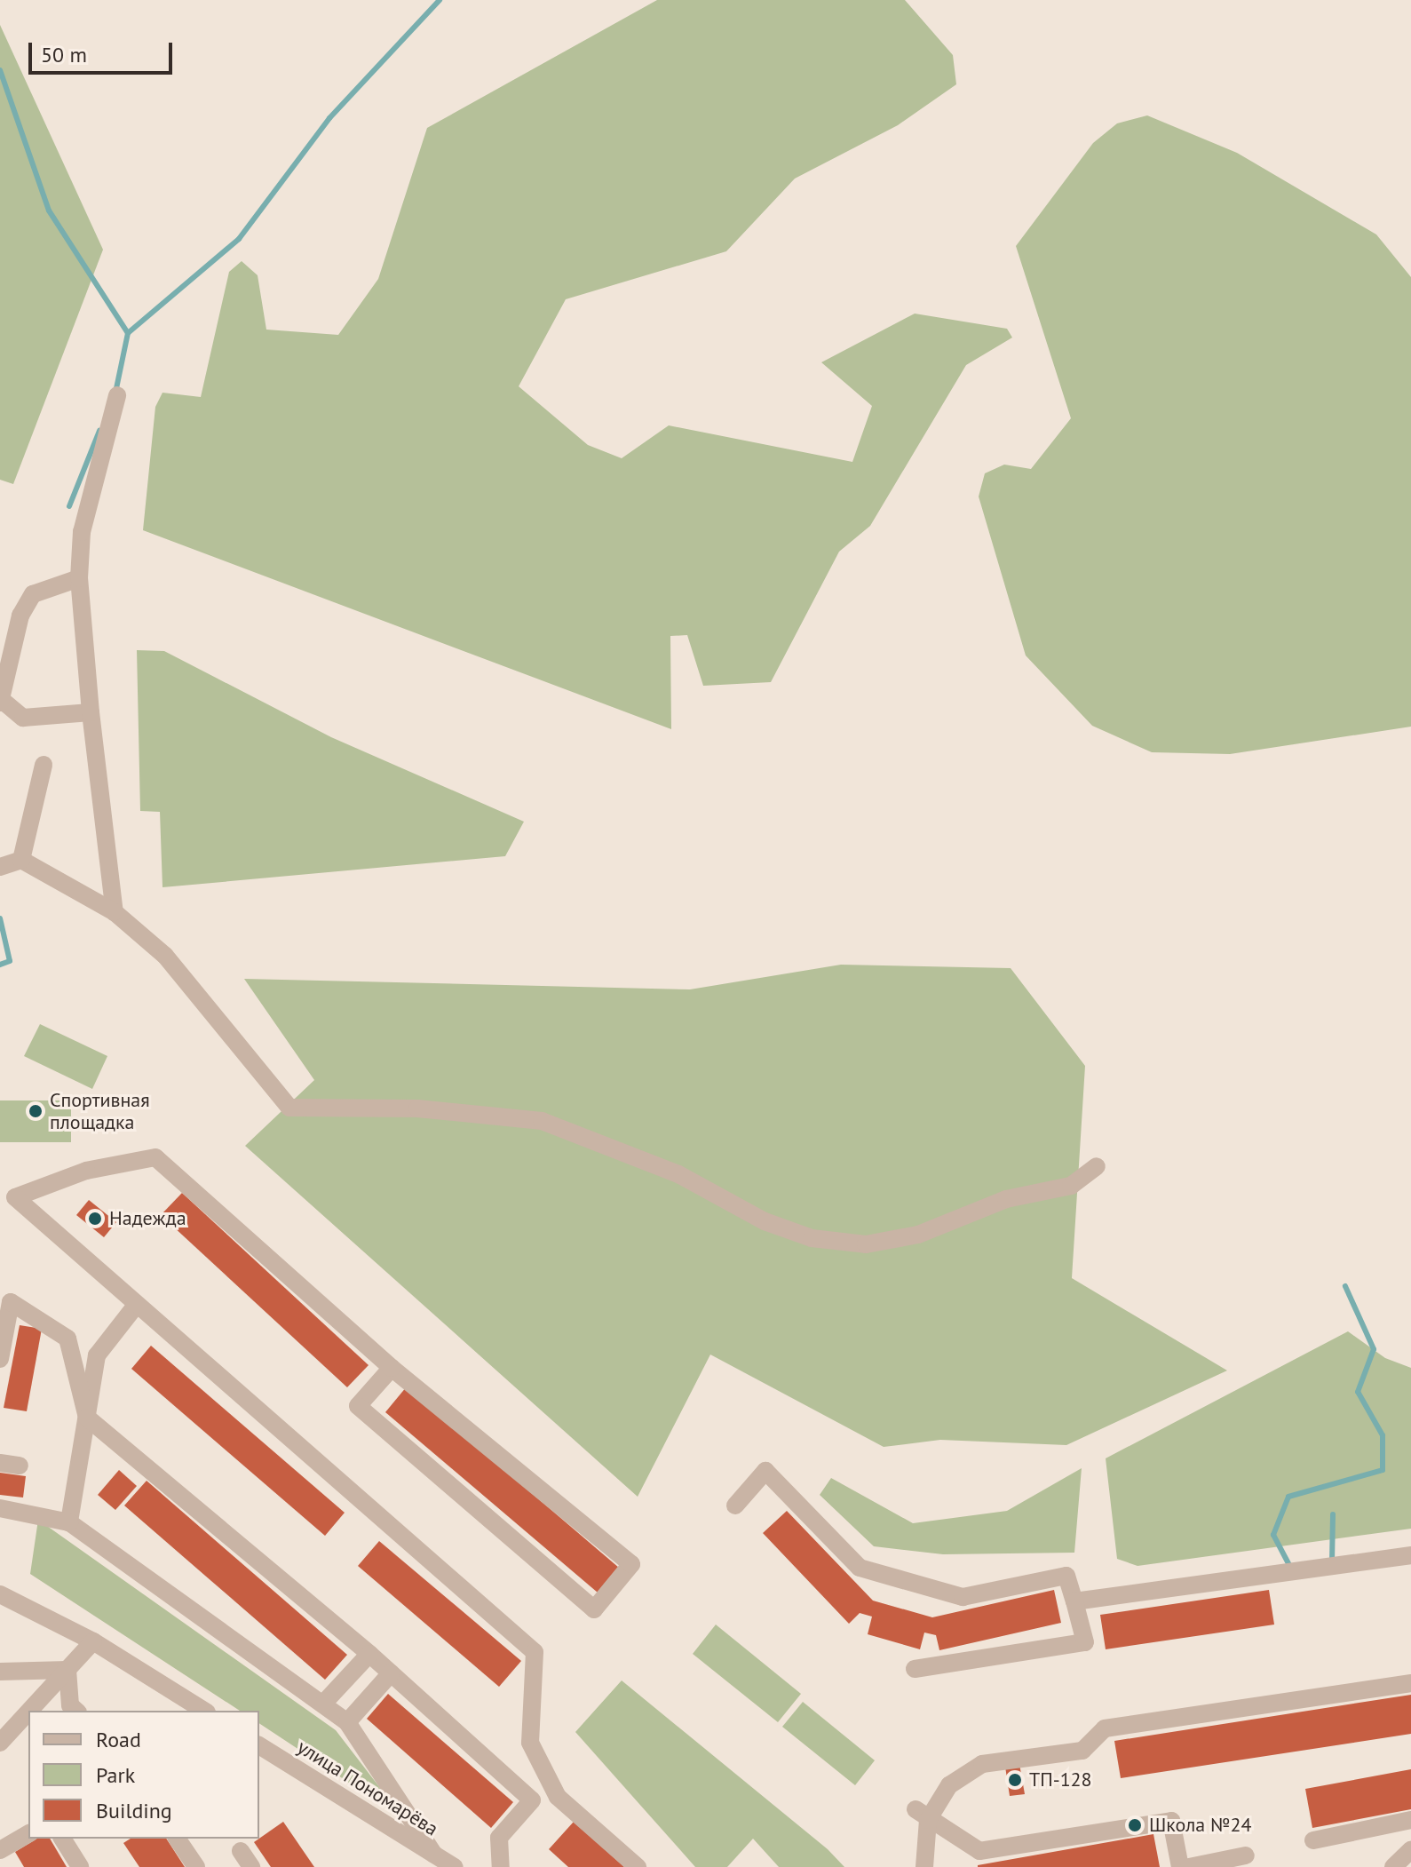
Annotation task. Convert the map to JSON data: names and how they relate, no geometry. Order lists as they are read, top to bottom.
{
  "streets": {
    "street": ["улица Пономарёва"]
  },
  "places": [
    "Спортивная площадка",
    "Надежда",
    "ТП-128",
    "Школа №24"
  ],
  "legend": ["Road", "Park", "Building"],
  "scale_bar": "50 m"
}
